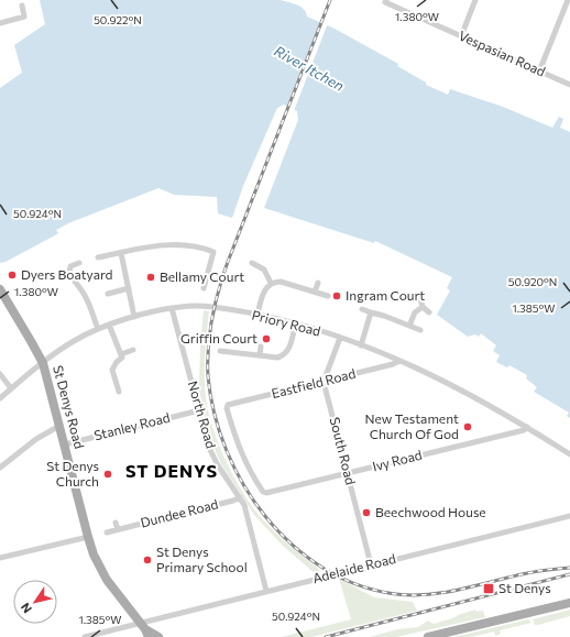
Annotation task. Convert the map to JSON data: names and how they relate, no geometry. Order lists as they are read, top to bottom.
{
  "streets": {
    "main road": ["St Denys Road"],
    "street": [
      "Vespasian Road",
      "Priory Road",
      "Eastfield Road",
      "North Road",
      "Stanley Road",
      "South Road",
      "Ivy Road",
      "Dundee Road",
      "Adelaide Road"
    ]
  },
  "crossings": [
    ["Priory Road", "Eastfield Road"],
    ["Priory Road", "St Denys Road"],
    ["Priory Road", "North Road"],
    ["Priory Road", "Ivy Road"],
    ["Eastfield Road", "South Road"],
    ["Eastfield Road", "Ivy Road"],
    ["St Denys Road", "Stanley Road"],
    ["St Denys Road", "Adelaide Road"],
    ["North Road", "Stanley Road"],
    ["North Road", "Dundee Road"],
    ["North Road", "Adelaide Road"],
    ["South Road", "Ivy Road"],
    ["South Road", "Adelaide Road"]
  ],
  "districts": ["ST DENYS"],
  "water": ["River Itchen"],
  "places": {
    "other": [
      "Dyers Boatyard",
      "Bellamy Court",
      "Ingram Court",
      "Griffin Court",
      "New Testament Church Of God",
      "St Denys Church",
      "Beechwood House",
      "St Denys Primary School"
    ],
    "transit": ["St Denys"]
  },
  "north": "bottom left",
  "coordinates": [
    "1.380°W",
    "50.922°N",
    "50.924°N",
    "50.920°N",
    "1.385°W"
  ]
}
